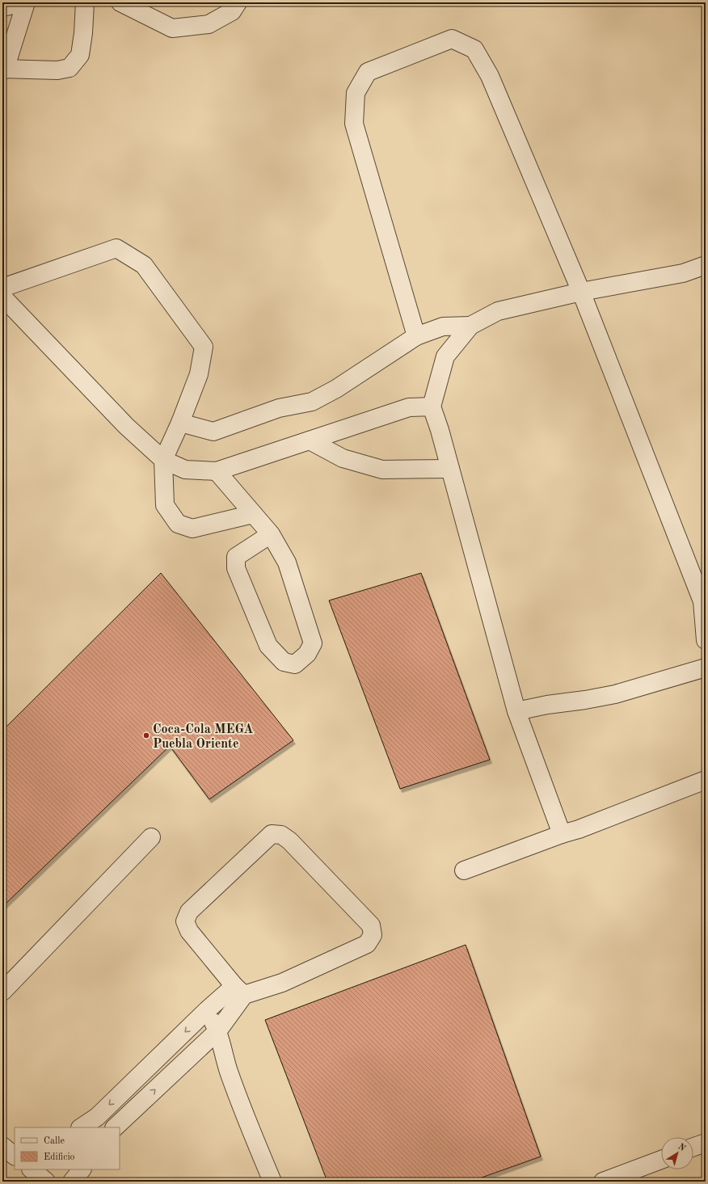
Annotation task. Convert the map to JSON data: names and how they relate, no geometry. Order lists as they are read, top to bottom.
{
  "places": ["Coca-Cola MEGA Puebla Oriente"],
  "legend": ["Calle", "Edificio"],
  "north": "top right"
}
